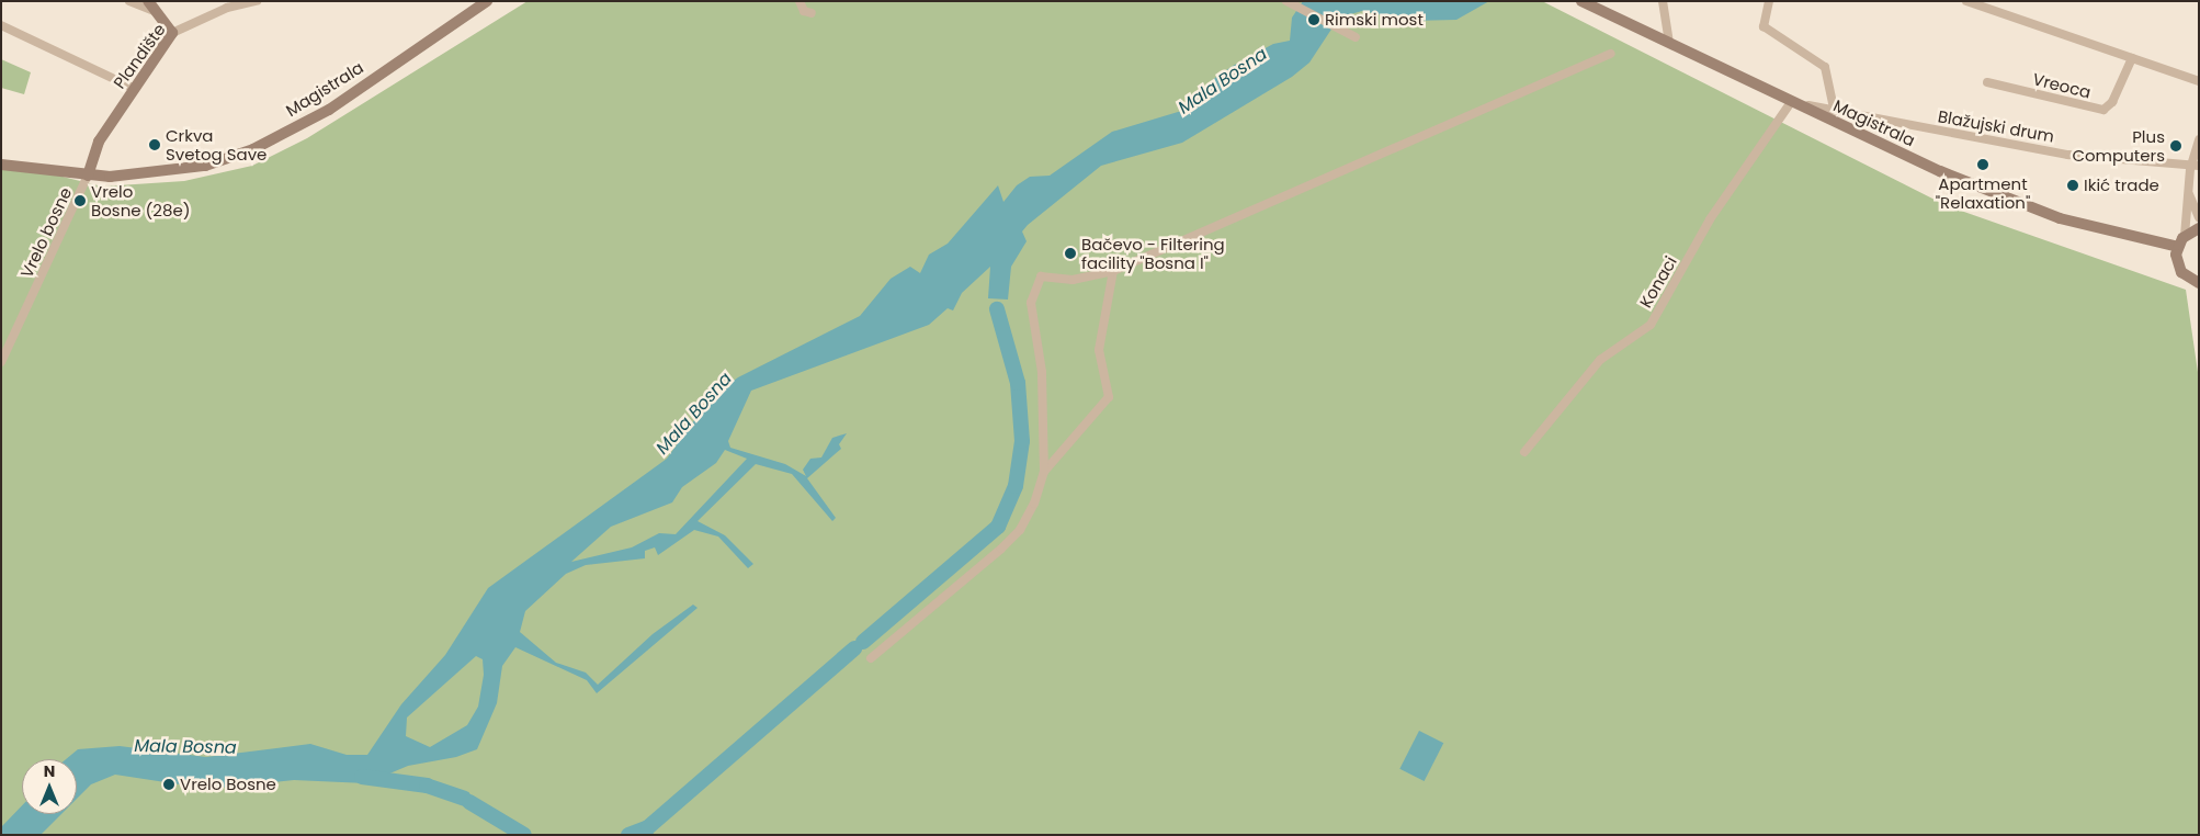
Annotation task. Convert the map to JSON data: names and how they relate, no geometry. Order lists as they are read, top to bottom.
{
  "streets": {
    "main road": ["Plandište", "Magistrala"],
    "street": [
      "Vreoca",
      "Blažujski drum",
      "Vrelo bosne",
      "Konaci"
    ]
  },
  "crossings": [
    ["Plandište", "Magistrala"],
    ["Plandište", "Vrelo bosne"],
    ["Magistrala", "Blažujski drum"],
    ["Magistrala", "Vrelo bosne"],
    ["Magistrala", "Konaci"],
    ["Blažujski drum", "Konaci"]
  ],
  "water": ["Mala Bosna"],
  "places": [
    "Rimski most",
    "Crkva Svetog Save",
    "Plus Computers",
    "Apartment \"Relaxation\"",
    "Ikić trade",
    "Vrelo Bosne (28e)",
    "Bačevo - Filtering facility \"Bosna I\"",
    "Vrelo Bosne"
  ],
  "north": "top"
}
